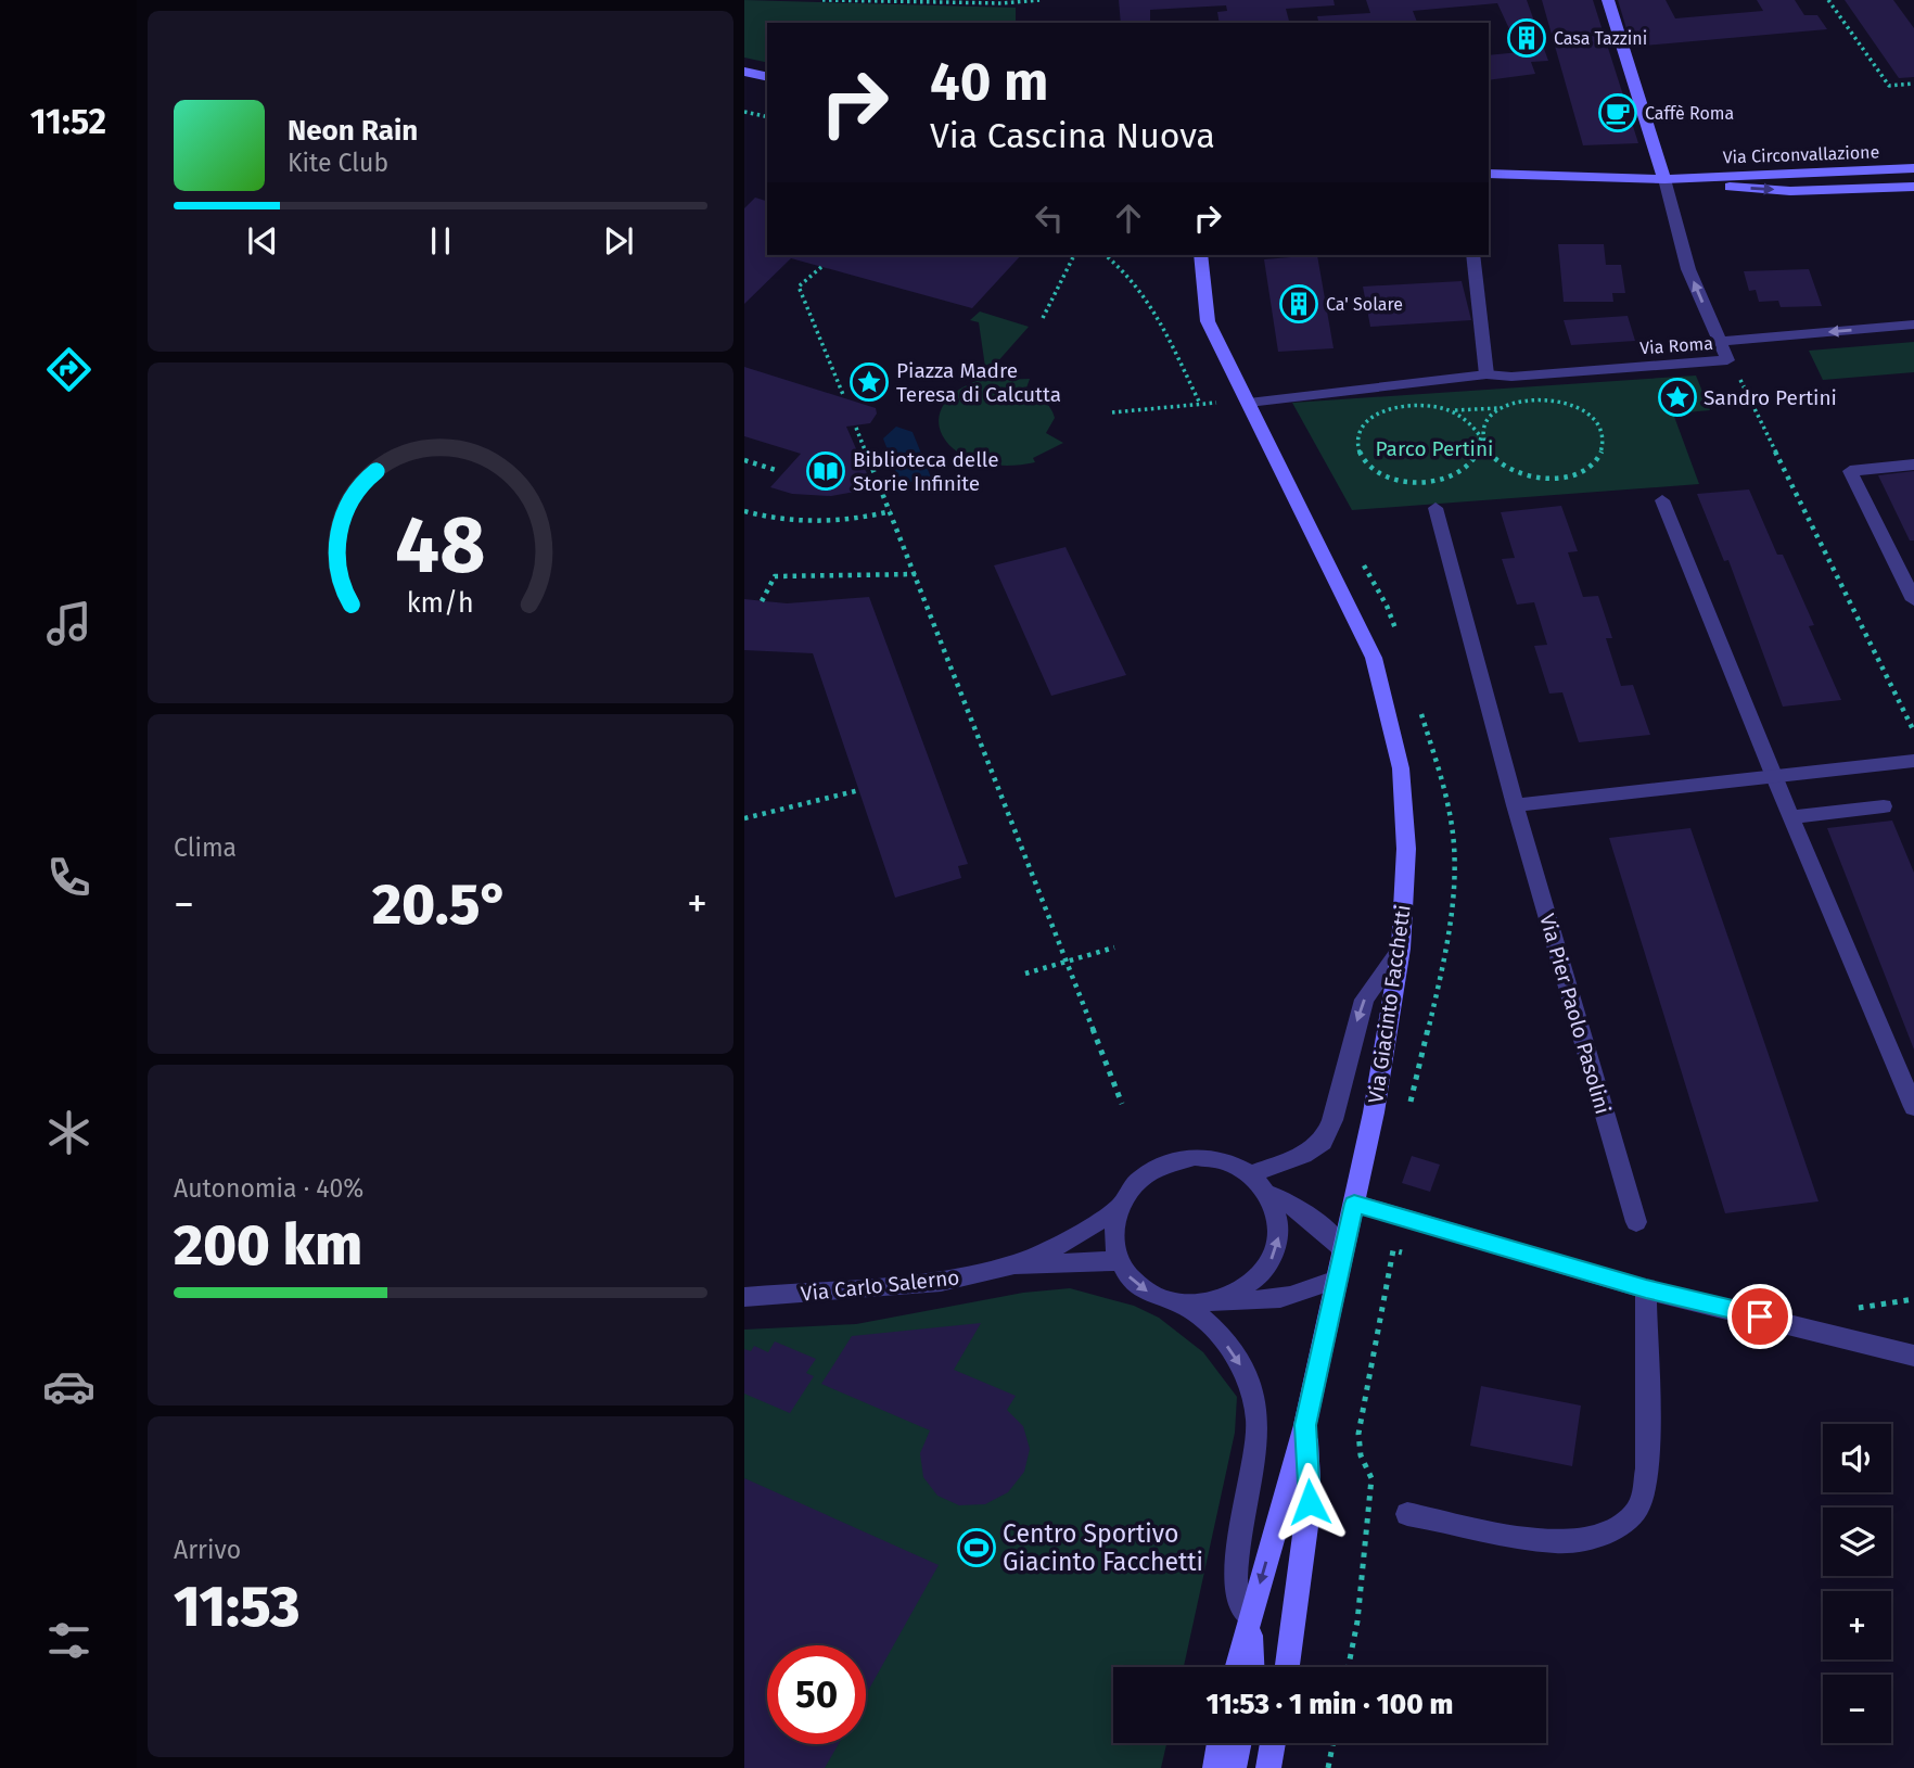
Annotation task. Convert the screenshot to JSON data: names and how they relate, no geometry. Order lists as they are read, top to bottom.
{
  "streets": {
    "main road": ["Via Circonvallazione", "Via Roma", "Via Giacinto Facchetti"],
    "street": ["Via Pier Paolo Pasolini", "Via Carlo Salerno"]
  },
  "crossings": [
    ["Via Circonvallazione", "Via Roma"],
    ["Via Roma", "Via Giacinto Facchetti"],
    ["Via Giacinto Facchetti", "Via Carlo Salerno"]
  ],
  "parks": ["Parco Pertini"],
  "places": {
    "building": ["Casa Tazzini", "Ca' Solare"],
    "cafe": ["Caffè Roma"],
    "place": ["Piazza Madre Teresa di Calcutta", "Sandro Pertini"],
    "library": ["Biblioteca delle Storie Infinite"],
    "sports": ["Centro Sportivo Giacinto Facchetti"]
  },
  "page": {
    "tabs": "11:52",
    "turn": ["40 m", "Via Cascina Nuova"],
    "song": ["Neon Rain", "Kite Club"],
    "tile": [
      "Clima",
      ["Autonomia · 40%", "200 km"],
      ["Arrivo", "11:53"]
    ],
    "heat": ["−", "20.5°", "+"],
    "map_buttons": ["+", "−"],
    "limit": "50",
    "trip": "11:53 · 1 min · 100 m",
    "gauge": ["48", "km/h"]
  }
}
